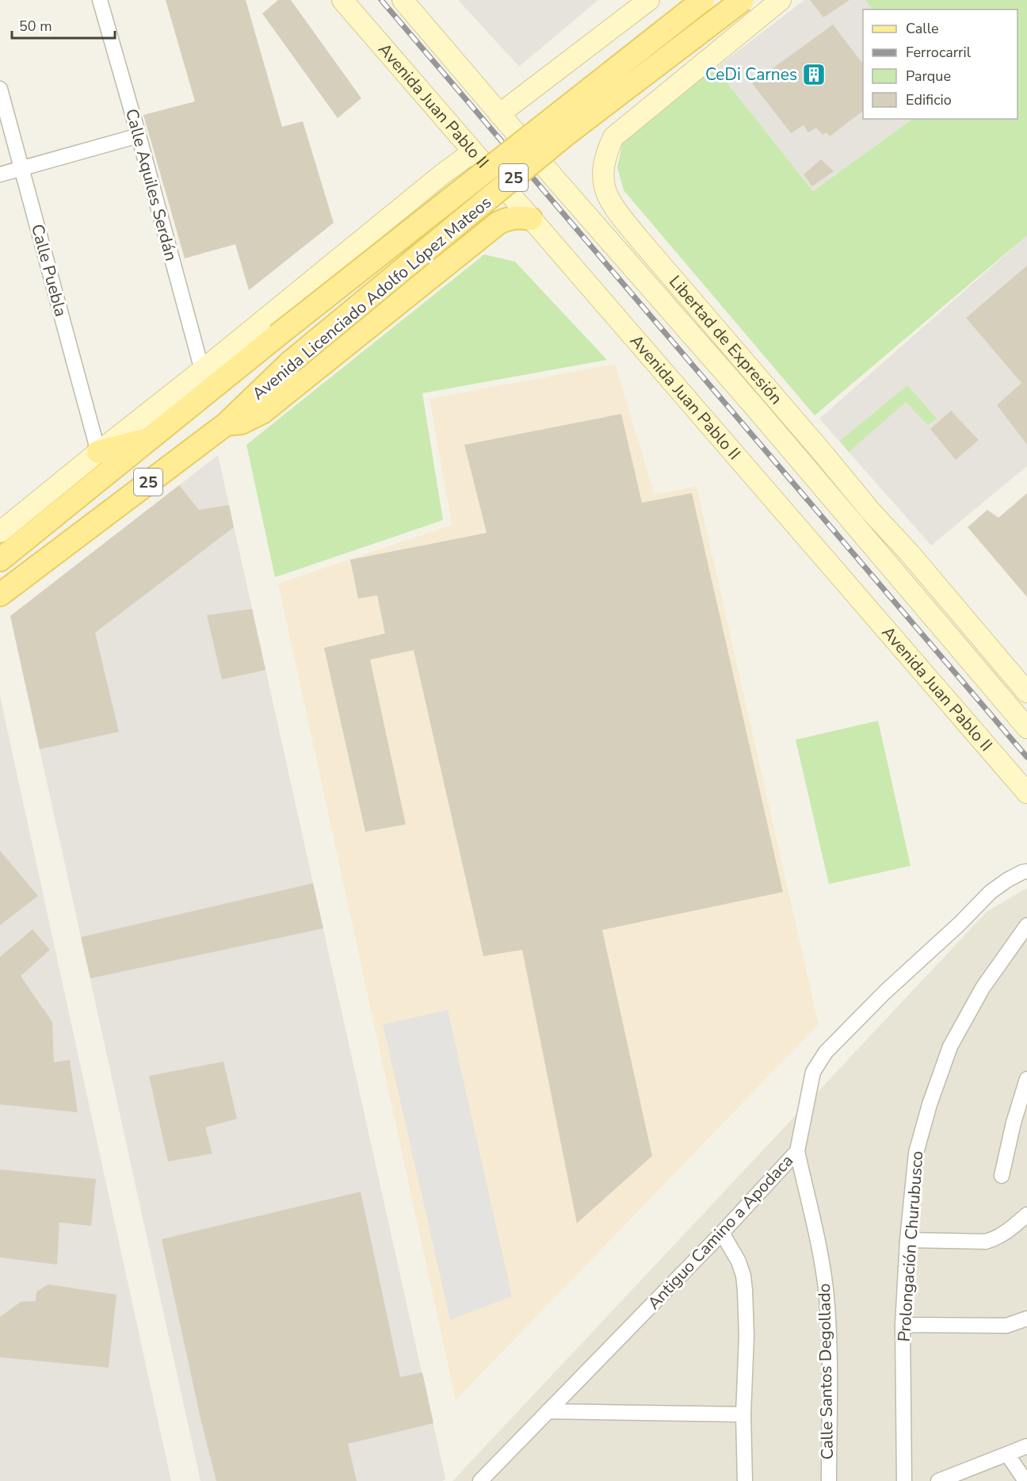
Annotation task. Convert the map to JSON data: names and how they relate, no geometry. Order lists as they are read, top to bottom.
{
  "streets": {
    "main road": [
      "Avenida Juan Pablo II",
      "25",
      "Avenida Licenciado Adolfo López Mateos",
      "Libertad de Expresión"
    ],
    "street": [
      "Calle Aquiles Serdán",
      "Calle Puebla",
      "Antiguo Camino a Apodaca",
      "Prolongación Churubusco",
      "Calle Santos Degollado"
    ]
  },
  "crossings": [
    ["Antiguo Camino a Apodaca", "Calle Santos Degollado"]
  ],
  "places": {
    "building": ["CeDi Carnes"]
  },
  "legend": [
    "Calle",
    "Ferrocarril",
    "Parque",
    "Edificio"
  ],
  "scale_bar": "50 m"
}
